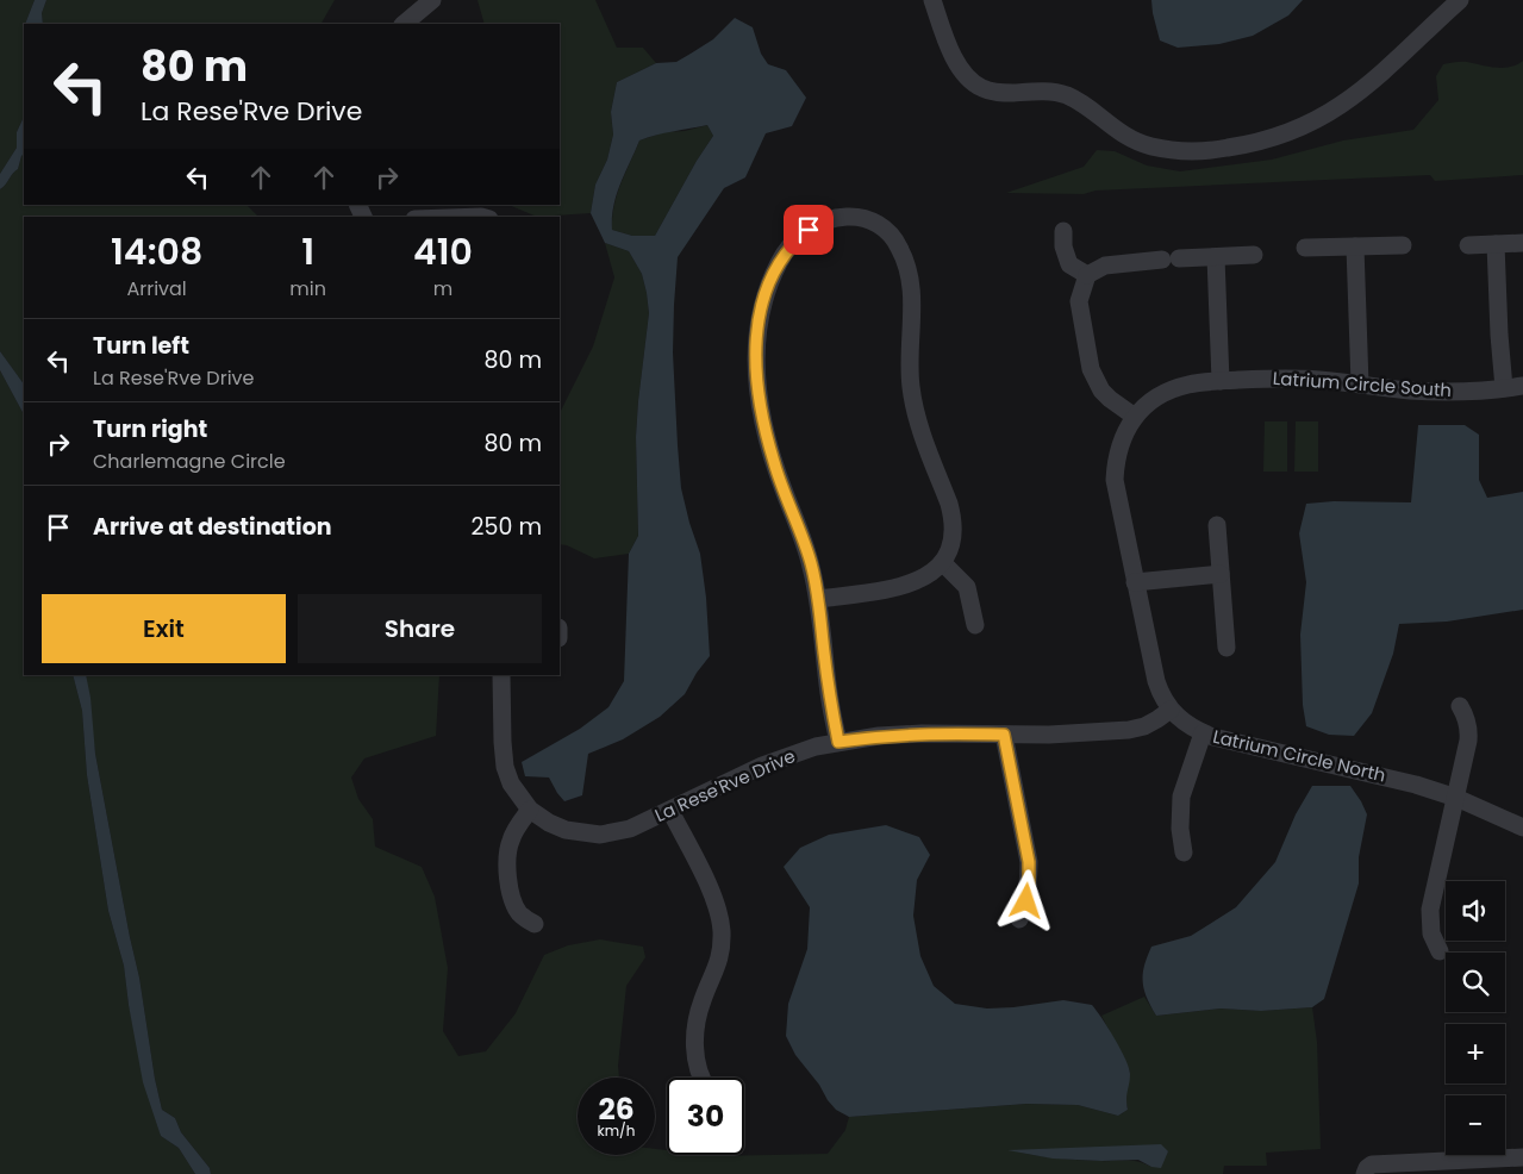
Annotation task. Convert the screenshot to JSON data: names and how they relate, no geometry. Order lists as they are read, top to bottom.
{
  "streets": {
    "street": ["Latrium Circle South", "Latrium Circle North", "La Rese'Rve Drive"]
  },
  "crossings": [
    ["Latrium Circle South", "Latrium Circle North"],
    ["Latrium Circle North", "La Rese'Rve Drive"]
  ],
  "page": {
    "turn": ["80 m", "La Rese'Rve Drive"],
    "eta": [
      "14:08",
      "Arrival",
      "1",
      "min",
      "410",
      "m"
    ],
    "list": [
      {
        "name": "Turn left",
        "note": "La Rese'Rve Drive",
        "value": "80 m"
      },
      {
        "name": "Turn right",
        "note": "Charlemagne Circle",
        "value": "80 m"
      },
      {
        "name": "Arrive at destination",
        "value": "250 m"
      }
    ],
    "buttons": ["Exit", "Share"],
    "map_buttons": ["+", "−"],
    "speed": "26 km/h",
    "limit": "30"
  }
}
